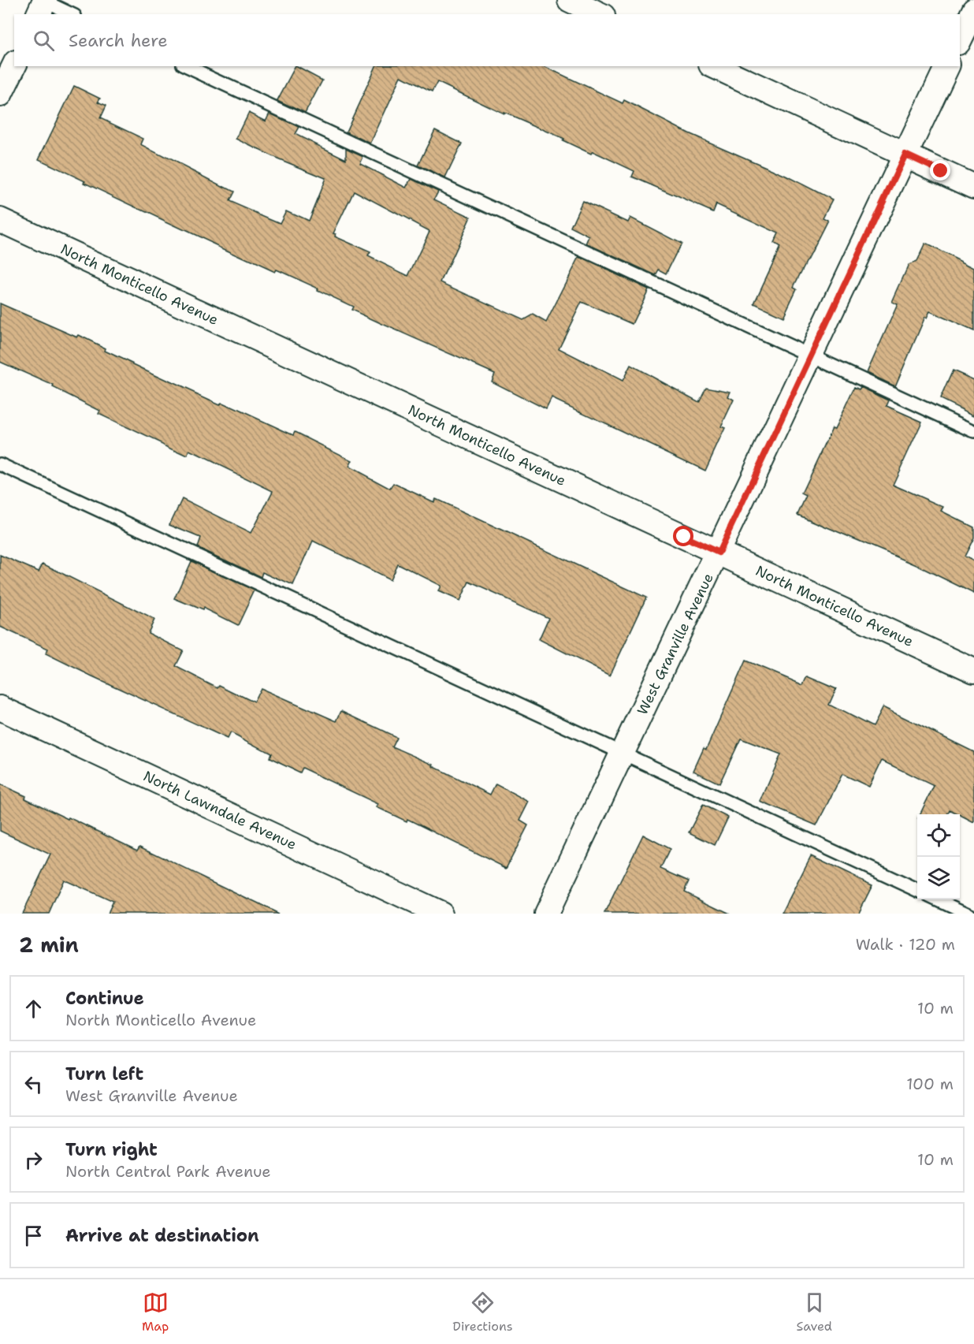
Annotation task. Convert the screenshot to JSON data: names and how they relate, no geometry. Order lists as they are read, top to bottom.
{
  "streets": {
    "street": ["North Monticello Avenue", "West Granville Avenue", "North Lawndale Avenue"]
  },
  "crossings": [
    ["North Monticello Avenue", "West Granville Avenue"]
  ],
  "page": {
    "search": "Search here",
    "heading": ["2 min", "Walk · 120 m"],
    "list": [
      ["Continue", "North Monticello Avenue", "10 m"],
      ["Turn left", "West Granville Avenue", "100 m"],
      ["Turn right", "North Central Park Avenue", "10 m"],
      "Arrive at destination"
    ],
    "nav": ["Map", "Directions", "Saved"]
  }
}
